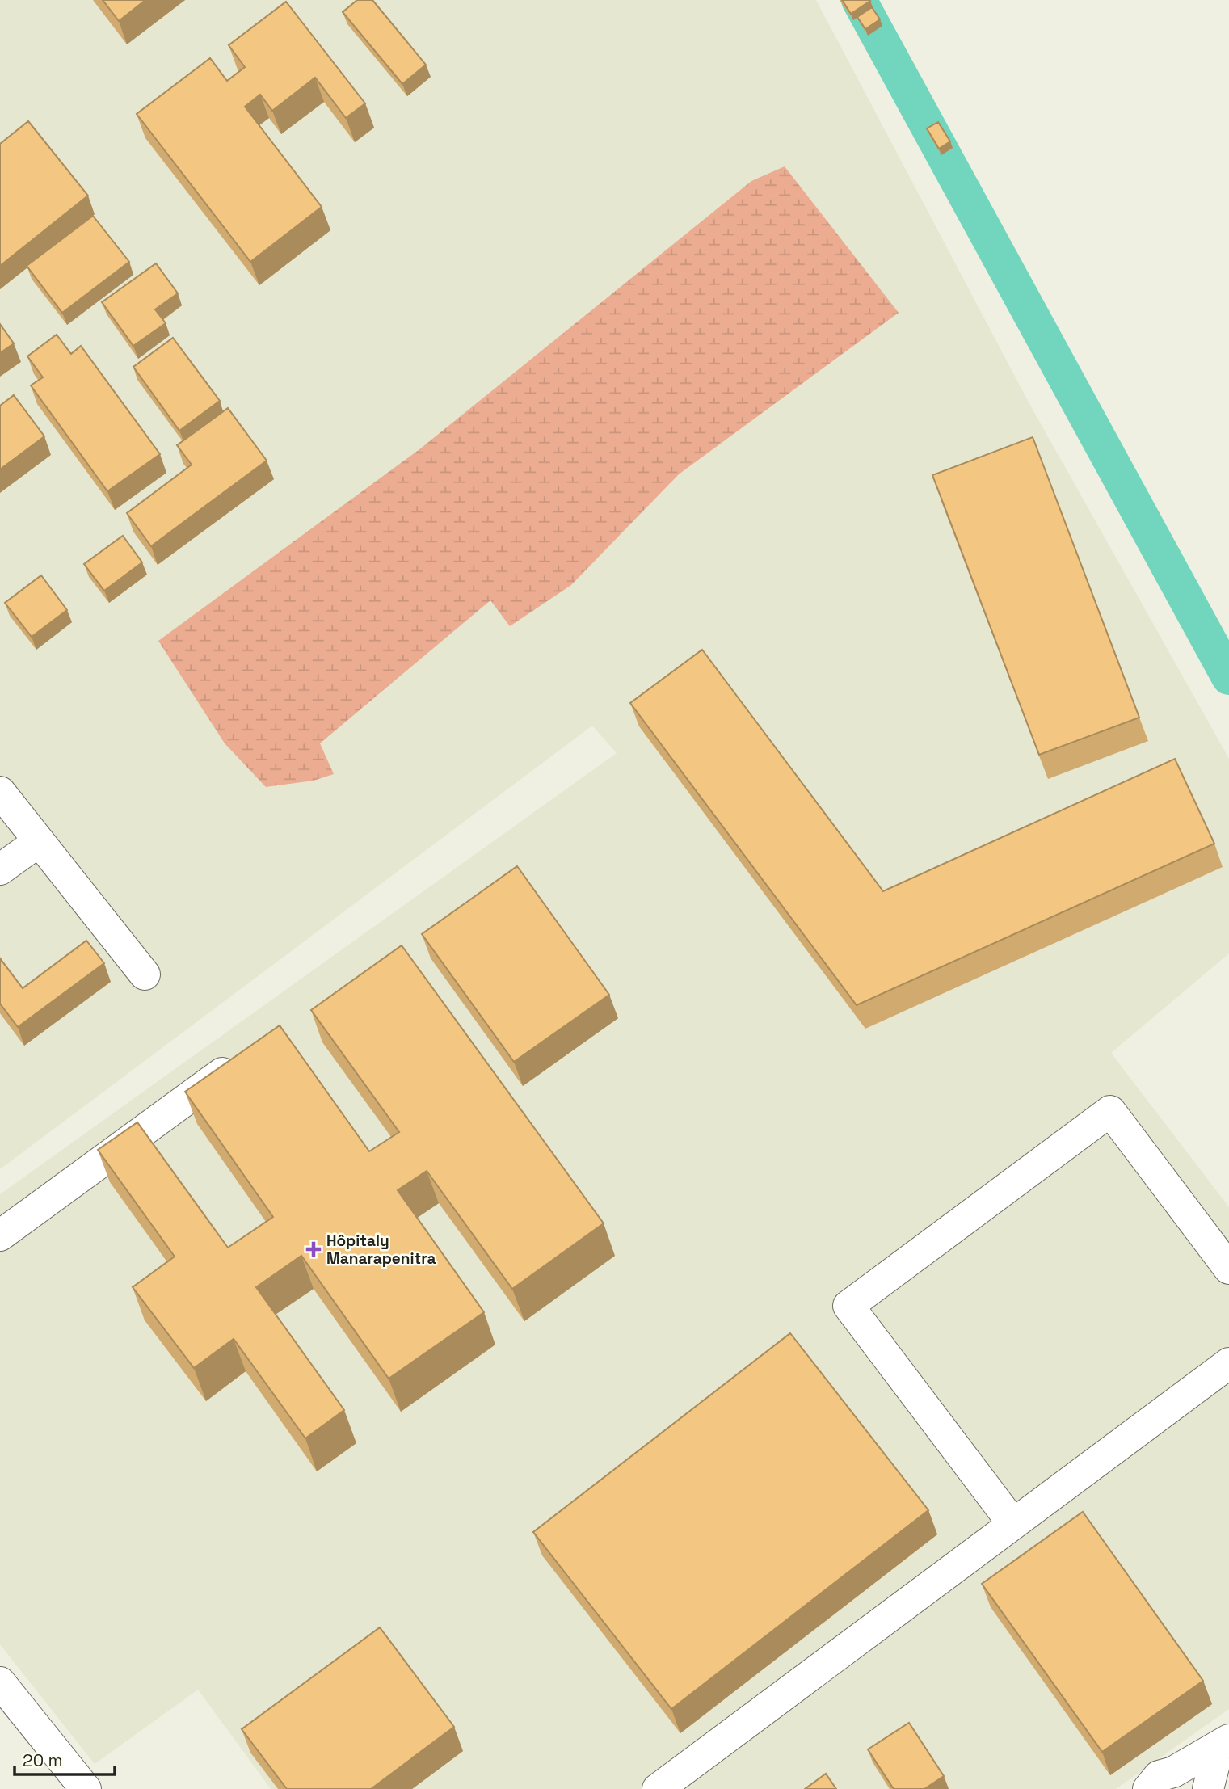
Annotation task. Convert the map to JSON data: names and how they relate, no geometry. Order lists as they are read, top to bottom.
{
  "places": {
    "health": ["Hôpitaly Manarapenitra"]
  },
  "scale_bar": "20 m"
}
